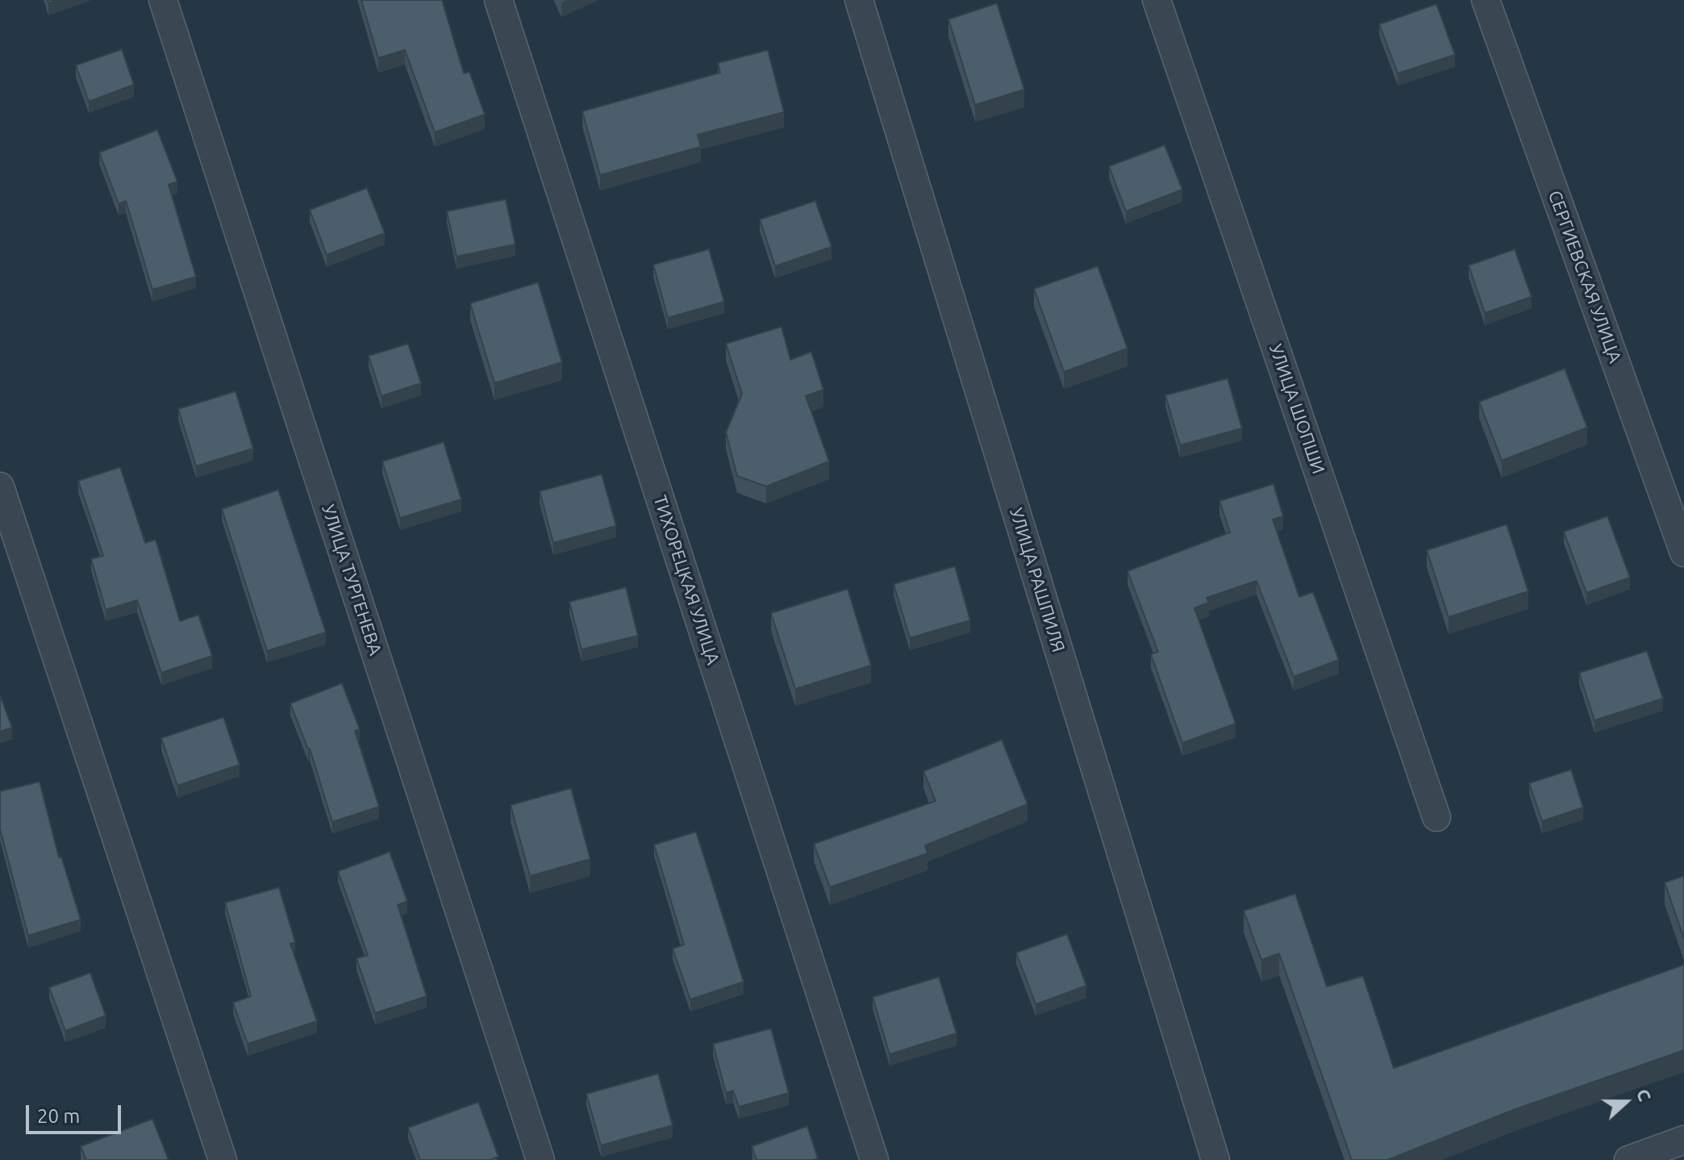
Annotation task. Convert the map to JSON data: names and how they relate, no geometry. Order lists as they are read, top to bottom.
{
  "streets": {
    "street": [
      "СЕРГИЕВСКАЯ УЛИЦА",
      "УЛИЦА ШОПШИ",
      "УЛИЦА ТУРГЕНЕВА",
      "ТИХОРЕЦКАЯ УЛИЦА",
      "УЛИЦА РАШПИЛЯ"
    ]
  },
  "scale_bar": "20 m",
  "north": "right"
}
